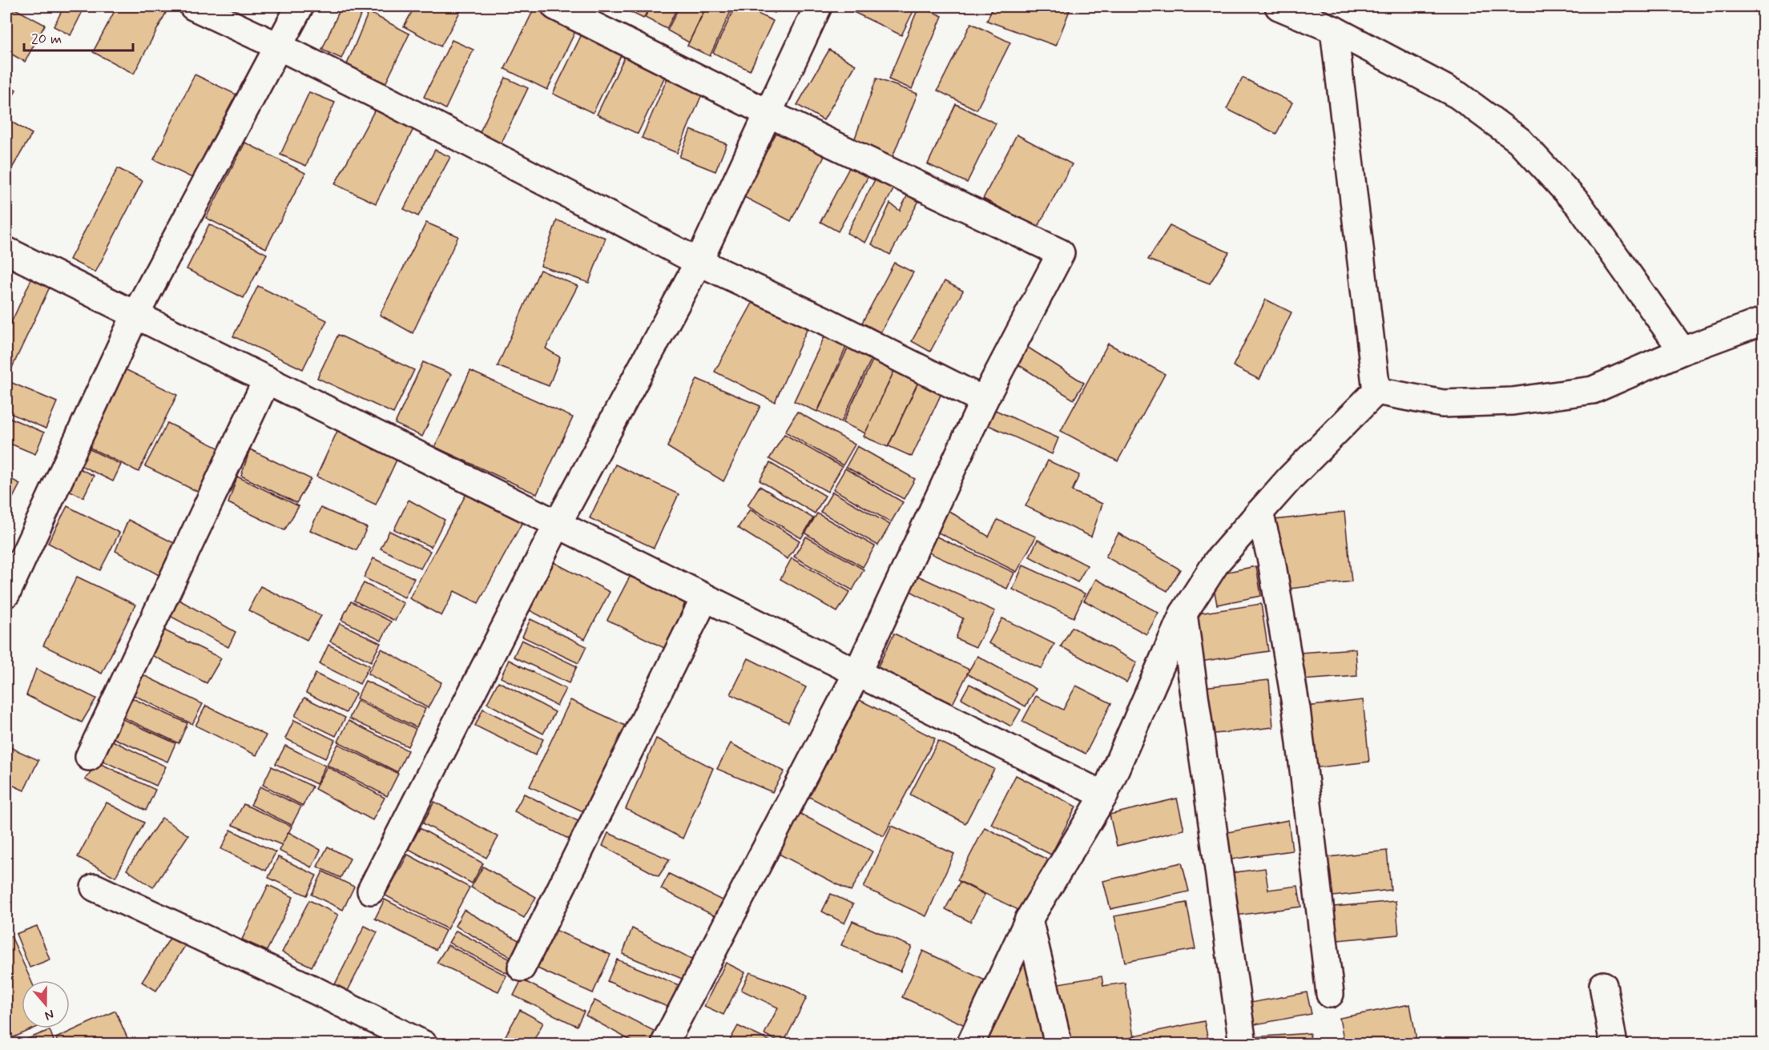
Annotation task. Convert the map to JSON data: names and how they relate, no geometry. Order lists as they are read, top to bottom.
{
  "scale_bar": "20 m",
  "north": "bottom"
}
